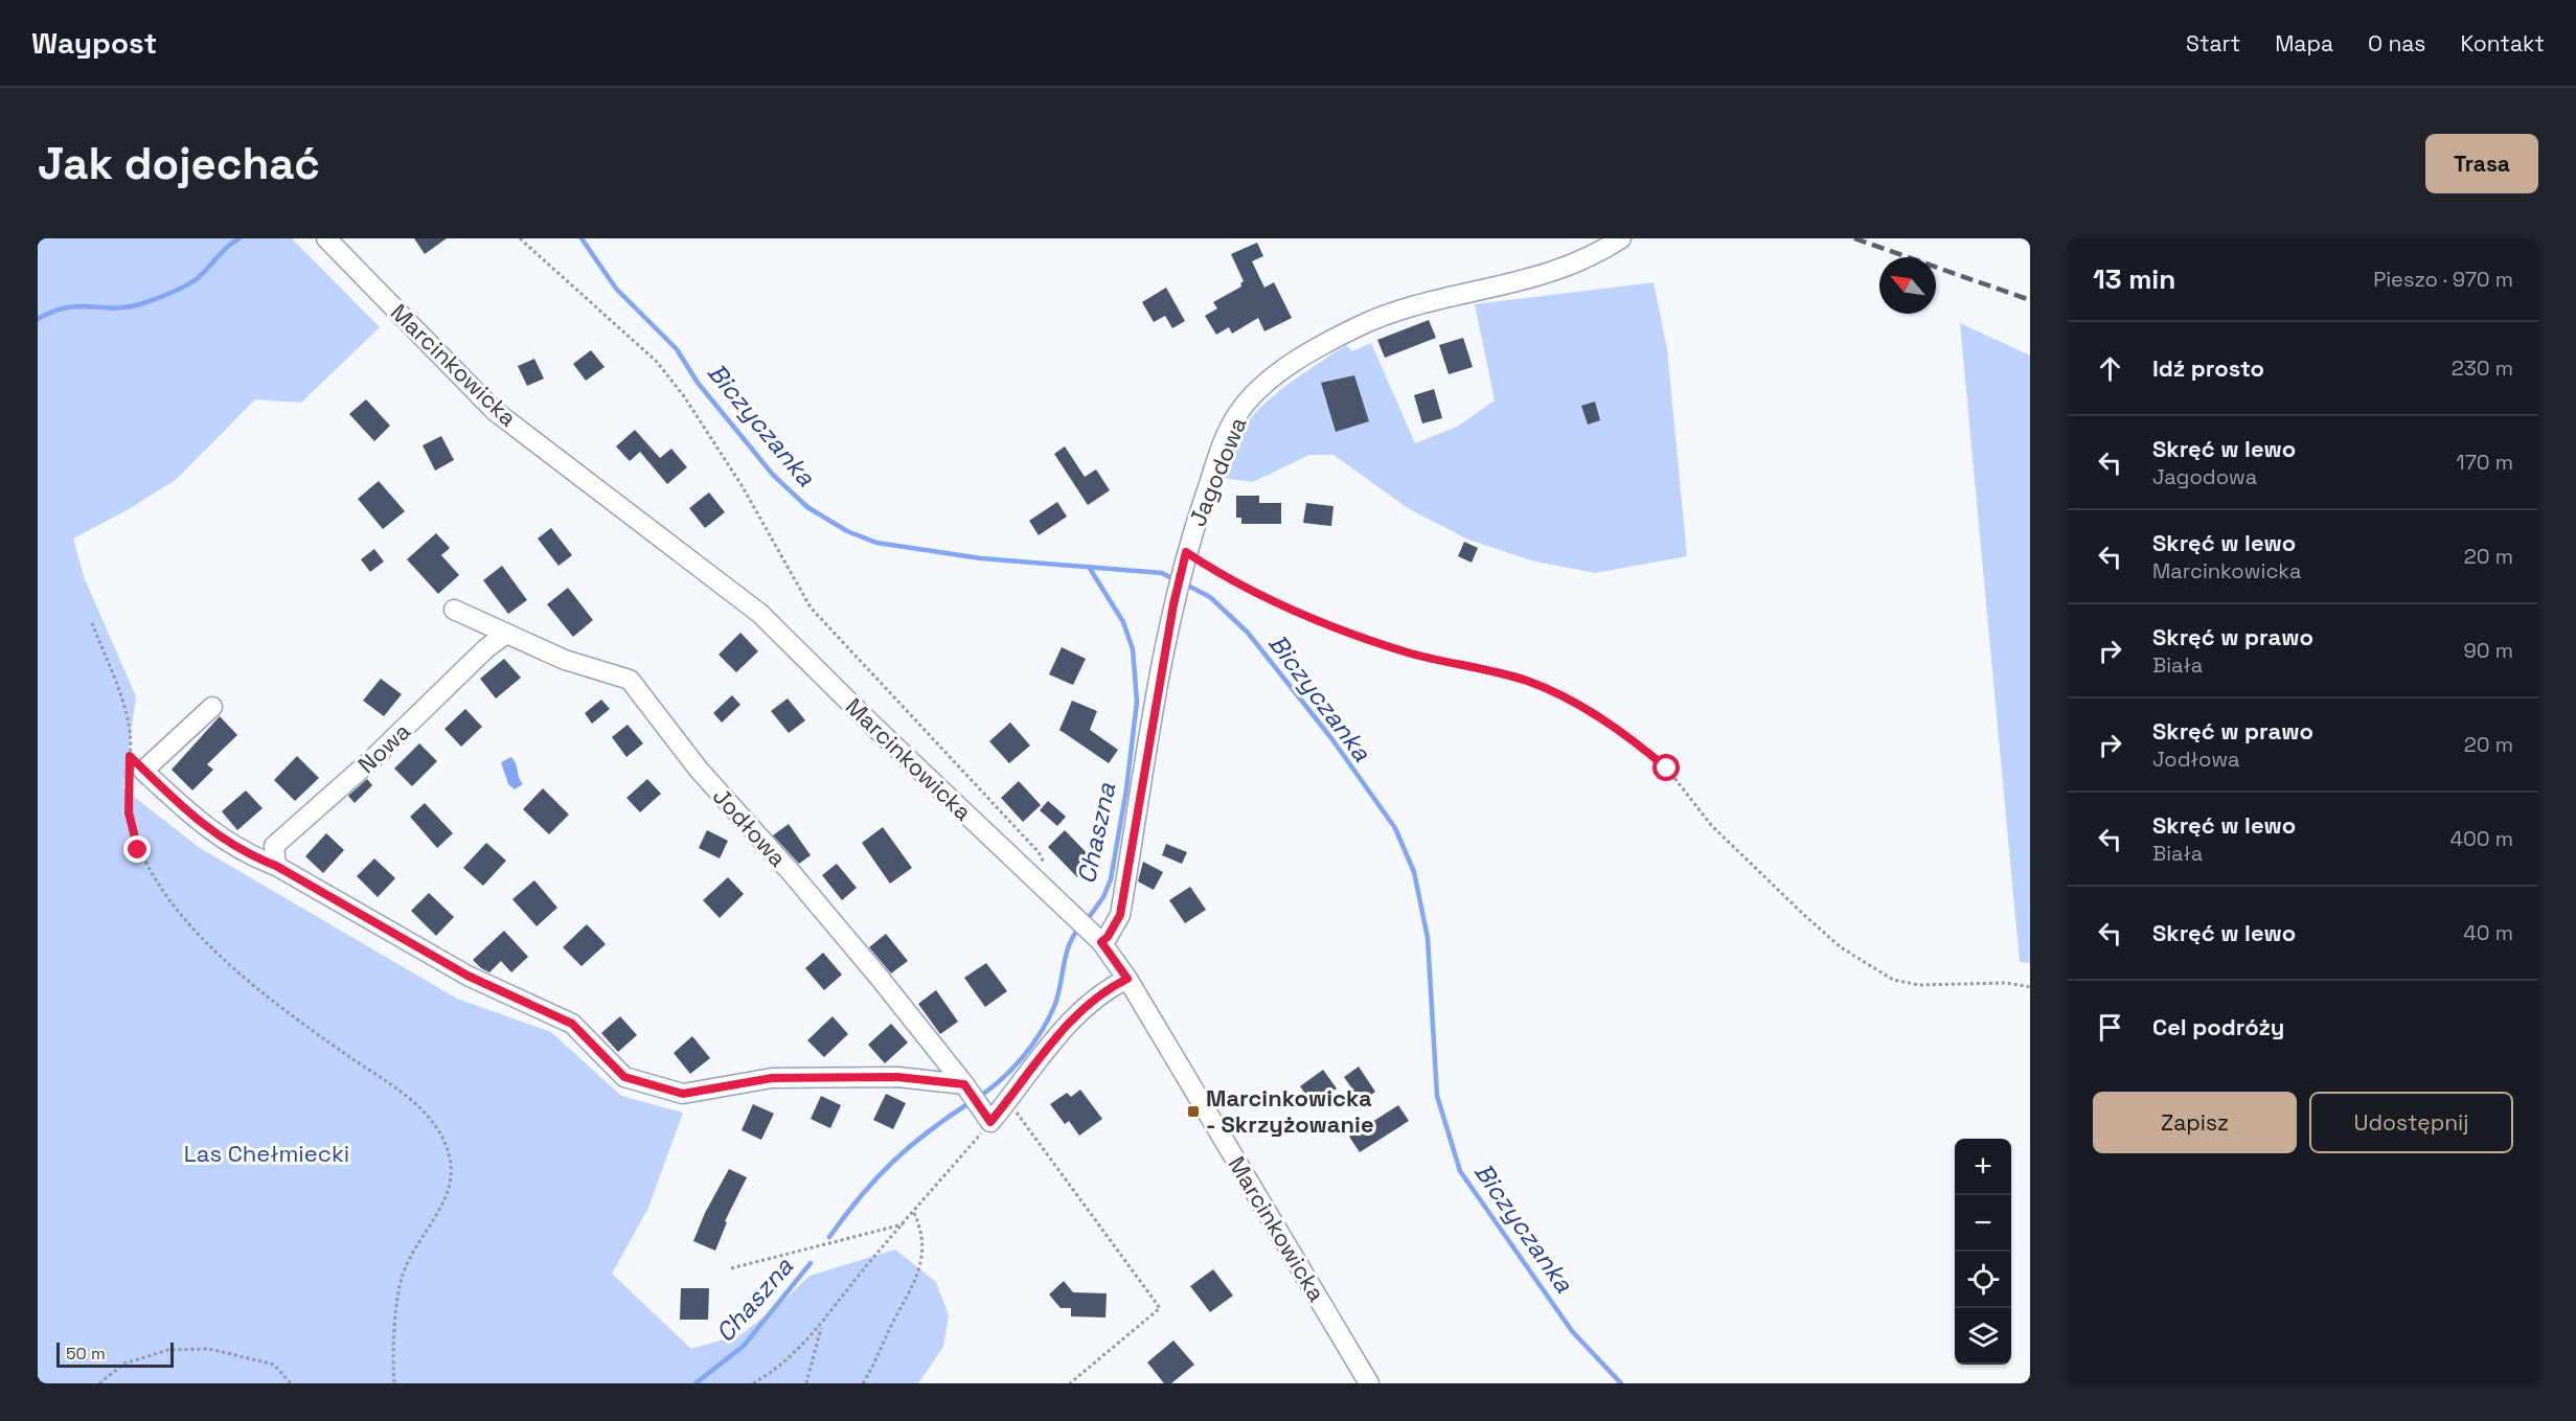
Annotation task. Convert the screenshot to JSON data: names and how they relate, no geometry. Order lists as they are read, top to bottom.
{
  "streets": {
    "street": [
      "Marcinkowicka",
      "Jagodowa",
      "Nowa",
      "Jodłowa"
    ]
  },
  "crossings": [
    ["Marcinkowicka", "Jagodowa"],
    ["Nowa", "Jodłowa"]
  ],
  "water": ["Biczyczanka", "Chaszna"],
  "parks": ["Las Chełmiecki"],
  "places": {
    "transit": ["Marcinkowicka - Skrzyżowanie"]
  },
  "scale_bar": "50 m",
  "north": "top left",
  "page": {
    "header": "Waypost",
    "nav": [
      "Start",
      "Mapa",
      "O nas",
      "Kontakt"
    ],
    "buttons": [
      "Trasa",
      ["Zapisz", "Udostępnij"]
    ],
    "title": "Jak dojechać",
    "heading": ["13 min", "Pieszo · 970 m"],
    "list": [
      ["Idź prosto", "230 m"],
      ["Skręć w lewo", "Jagodowa", "170 m"],
      ["Skręć w lewo", "Marcinkowicka", "20 m"],
      ["Skręć w prawo", "Biała", "90 m"],
      ["Skręć w prawo", "Jodłowa", "20 m"],
      ["Skręć w lewo", "Biała", "400 m"],
      ["Skręć w lewo", "40 m"],
      "Cel podróży"
    ],
    "map_buttons": ["+", "−"],
    "scale": "50 m"
  }
}
